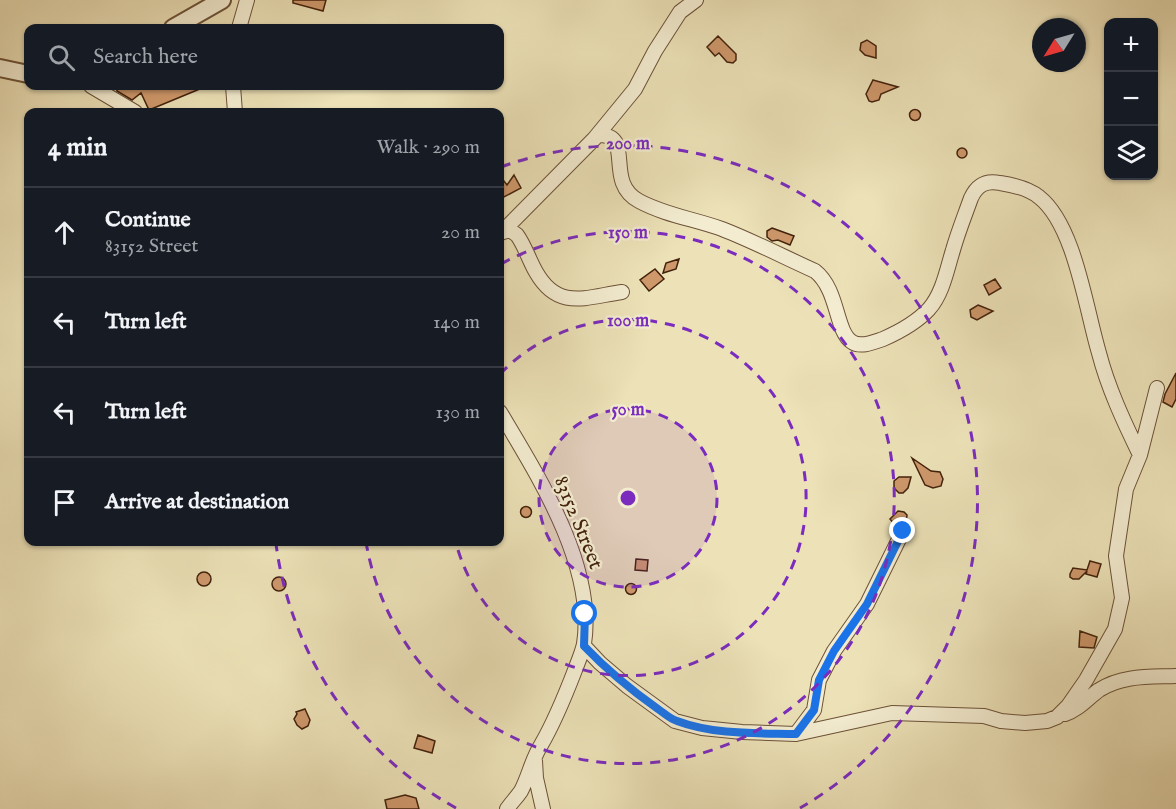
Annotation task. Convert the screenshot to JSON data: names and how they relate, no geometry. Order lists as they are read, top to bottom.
{
  "streets": {
    "street": ["83152 Street"]
  },
  "north": "bottom left",
  "page": {
    "map_buttons": ["+", "−"],
    "search": "Search here",
    "heading": ["4 min", "Walk · 290 m"],
    "list": [
      ["Continue", "83152 Street", "20 m"],
      ["Turn left", "140 m"],
      ["Turn left", "130 m"],
      "Arrive at destination"
    ]
  },
  "rings": [
    "200 m",
    "150 m",
    "100 m",
    "50 m"
  ]
}
